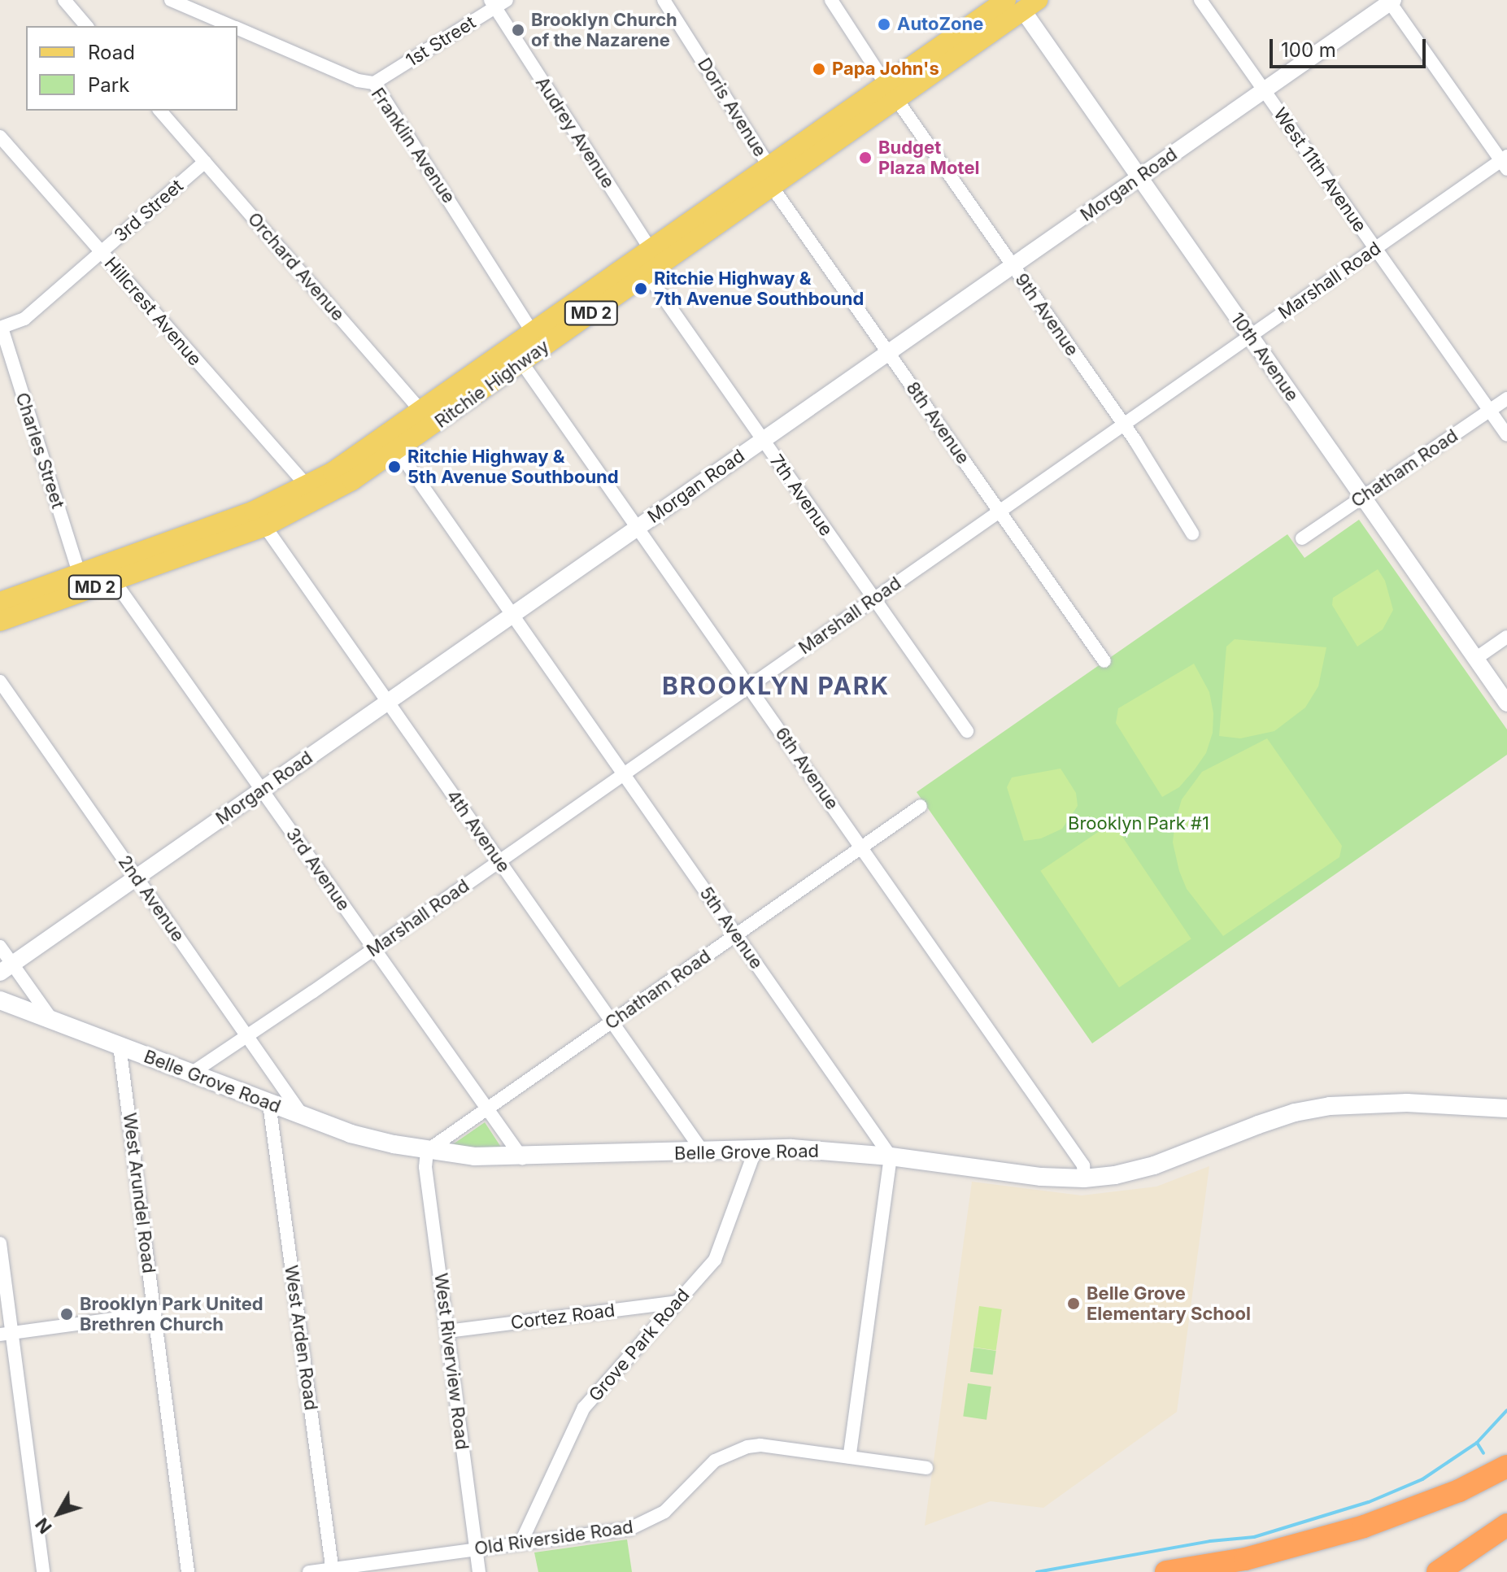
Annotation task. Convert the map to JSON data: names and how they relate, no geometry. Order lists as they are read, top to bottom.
{
  "streets": {
    "main road": ["MD 2", "Ritchie Highway", "Belle Grove Road"],
    "street": [
      "1st Street",
      "Doris Avenue",
      "Audrey Avenue",
      "Franklin Avenue",
      "West 11th Avenue",
      "Morgan Road",
      "3rd Street",
      "Orchard Avenue",
      "Marshall Road",
      "Hillcrest Avenue",
      "9th Avenue",
      "10th Avenue",
      "8th Avenue",
      "Charles Street",
      "Chatham Road",
      "7th Avenue",
      "6th Avenue",
      "4th Avenue",
      "3rd Avenue",
      "2nd Avenue",
      "5th Avenue",
      "West Arundel Road",
      "Cortez Road",
      "West Arden Road",
      "Grove Park Road",
      "West Riverview Road",
      "Old Riverside Road"
    ]
  },
  "crossings": [
    ["1st Street", "Audrey Avenue"],
    ["1st Street", "Franklin Avenue"],
    ["Doris Avenue", "Ritchie Highway"],
    ["Doris Avenue", "8th Avenue"],
    ["Audrey Avenue", "Ritchie Highway"],
    ["Audrey Avenue", "7th Avenue"],
    ["Franklin Avenue", "Ritchie Highway"],
    ["West 11th Avenue", "Morgan Road"],
    ["West 11th Avenue", "Marshall Road"],
    ["West 11th Avenue", "Chatham Road"],
    ["Morgan Road", "9th Avenue"],
    ["Morgan Road", "10th Avenue"],
    ["Morgan Road", "8th Avenue"],
    ["Morgan Road", "7th Avenue"],
    ["Morgan Road", "6th Avenue"],
    ["Morgan Road", "4th Avenue"],
    ["Morgan Road", "3rd Avenue"],
    ["Morgan Road", "2nd Avenue"],
    ["Morgan Road", "5th Avenue"],
    ["3rd Street", "Orchard Avenue"],
    ["3rd Street", "Hillcrest Avenue"],
    ["3rd Street", "Charles Street"],
    ["Orchard Avenue", "Ritchie Highway"],
    ["Marshall Road", "9th Avenue"],
    ["Marshall Road", "10th Avenue"],
    ["Marshall Road", "8th Avenue"],
    ["Marshall Road", "7th Avenue"],
    ["Marshall Road", "6th Avenue"],
    ["Marshall Road", "4th Avenue"],
    ["Marshall Road", "3rd Avenue"],
    ["Marshall Road", "2nd Avenue"],
    ["Marshall Road", "5th Avenue"],
    ["Marshall Road", "Belle Grove Road"],
    ["Hillcrest Avenue", "Ritchie Highway"],
    ["9th Avenue", "Ritchie Highway"],
    ["10th Avenue", "Ritchie Highway"],
    ["10th Avenue", "Chatham Road"],
    ["Ritchie Highway", "8th Avenue"],
    ["Ritchie Highway", "Charles Street"],
    ["Ritchie Highway", "7th Avenue"],
    ["Ritchie Highway", "6th Avenue"],
    ["Ritchie Highway", "4th Avenue"],
    ["Ritchie Highway", "3rd Avenue"],
    ["Ritchie Highway", "5th Avenue"],
    ["Chatham Road", "6th Avenue"],
    ["Chatham Road", "4th Avenue"],
    ["Chatham Road", "3rd Avenue"],
    ["Chatham Road", "5th Avenue"],
    ["Chatham Road", "Belle Grove Road"],
    ["Chatham Road", "West Riverview Road"],
    ["6th Avenue", "Belle Grove Road"],
    ["4th Avenue", "Belle Grove Road"],
    ["3rd Avenue", "Belle Grove Road"],
    ["2nd Avenue", "Belle Grove Road"],
    ["5th Avenue", "Belle Grove Road"],
    ["Belle Grove Road", "West Arundel Road"],
    ["Belle Grove Road", "West Arden Road"],
    ["Belle Grove Road", "Grove Park Road"],
    ["Belle Grove Road", "West Riverview Road"],
    ["Cortez Road", "Grove Park Road"],
    ["Cortez Road", "West Riverview Road"],
    ["West Arden Road", "Old Riverside Road"],
    ["Grove Park Road", "Old Riverside Road"],
    ["West Riverview Road", "Old Riverside Road"]
  ],
  "districts": ["BROOKLYN PARK"],
  "parks": ["Brooklyn Park #1"],
  "places": [
    "AutoZone",
    "Brooklyn Church of the Nazarene",
    "Papa John's",
    "Budget Plaza Motel",
    "Ritchie Highway & 7th Avenue Southbound",
    "Ritchie Highway & 5th Avenue Southbound",
    "Belle Grove Elementary School",
    "Brooklyn Park United Brethren Church"
  ],
  "legend": ["Road", "Park"],
  "scale_bar": "100 m",
  "north": "bottom left"
}
